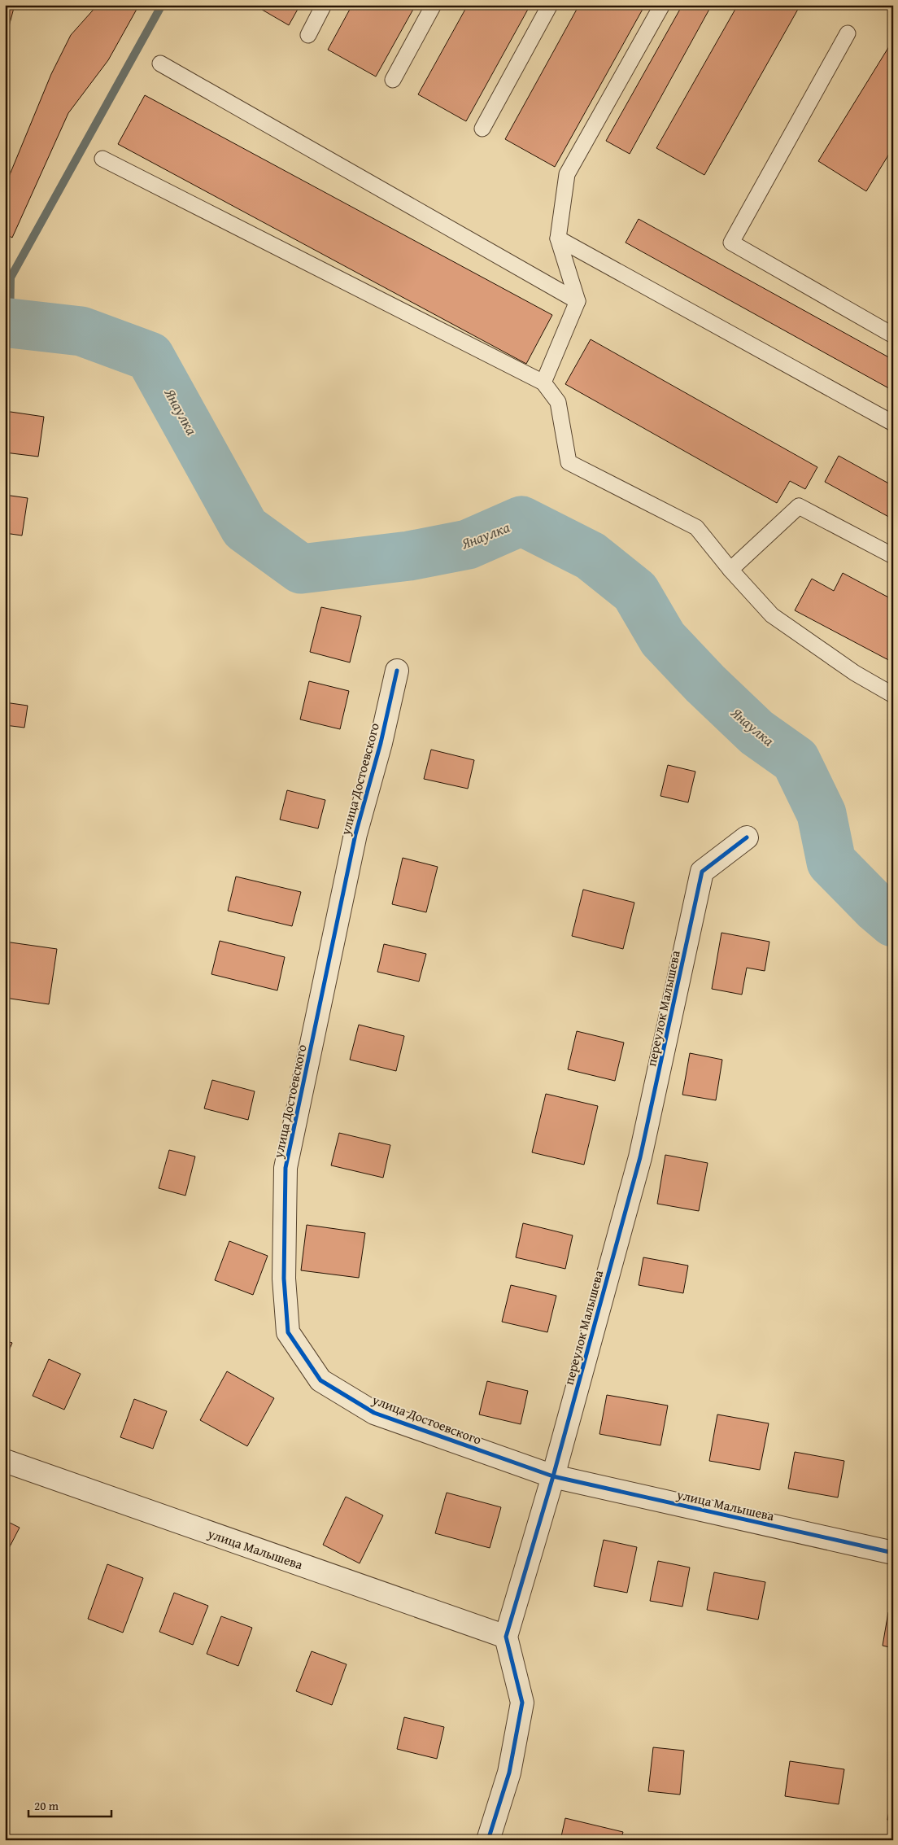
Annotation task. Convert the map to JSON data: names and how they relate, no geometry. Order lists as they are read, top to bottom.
{
  "streets": {
    "street": ["улица Достоевского", "переулок Малышева", "улица Малышева"]
  },
  "crossings": [
    ["улица Достоевского", "переулок Малышева"],
    ["улица Достоевского", "улица Малышева"],
    ["переулок Малышева", "улица Малышева"]
  ],
  "water": ["Янаулка"],
  "scale_bar": "20 m"
}
